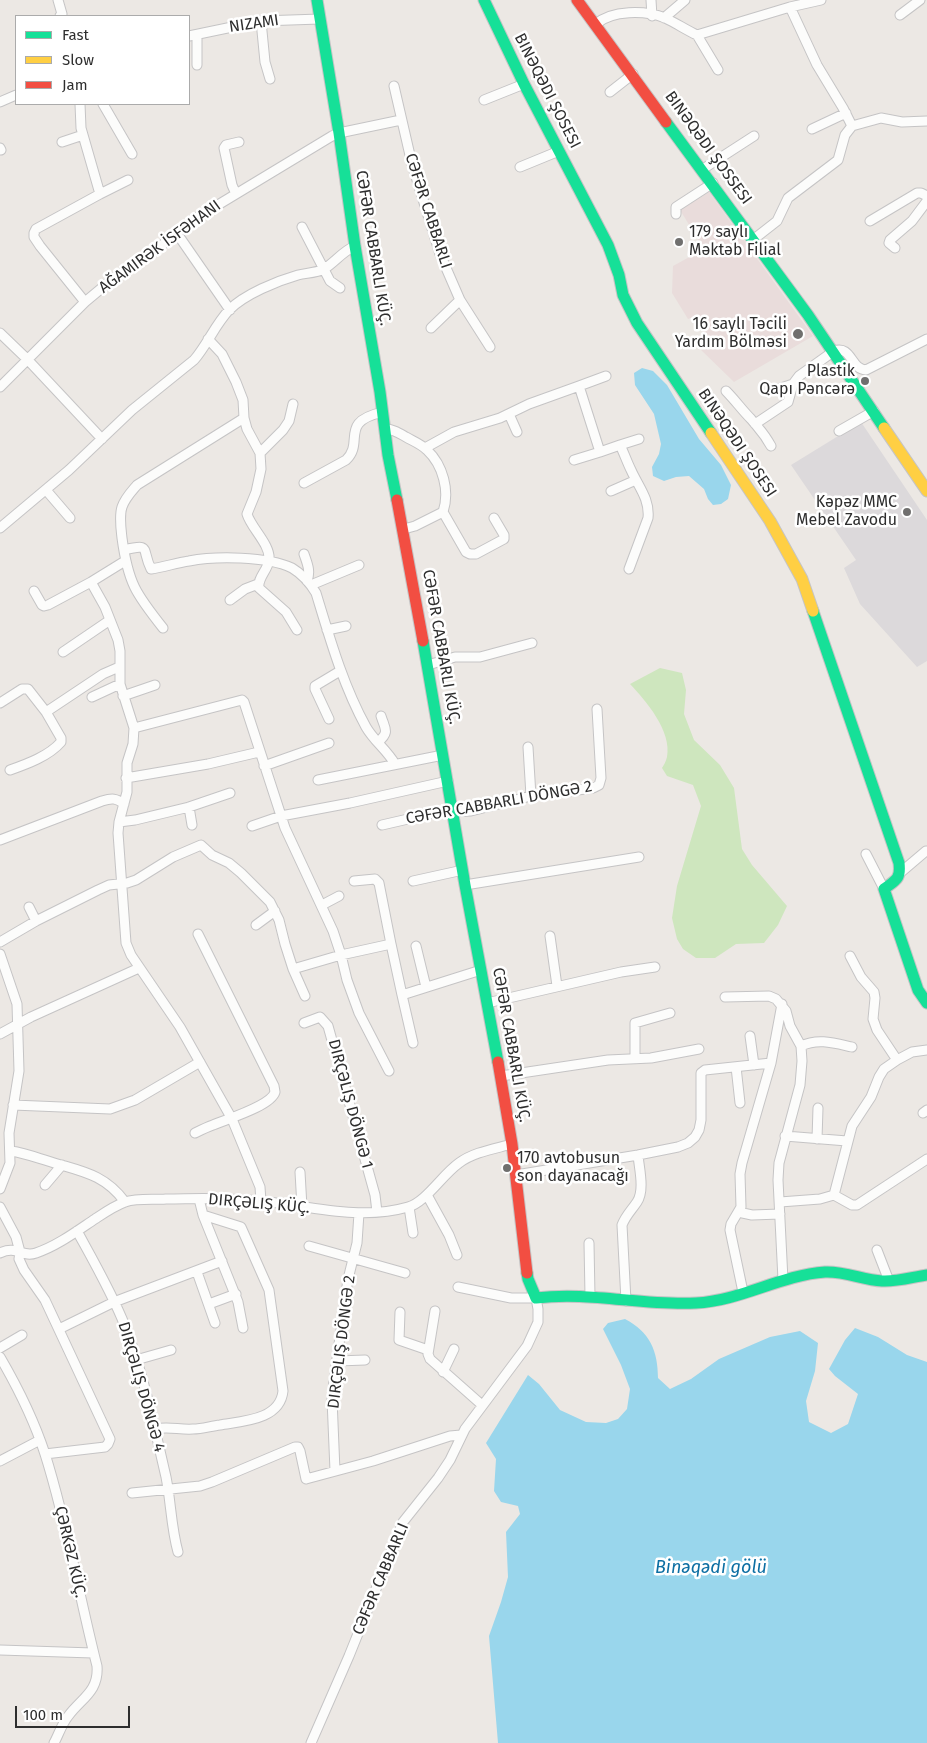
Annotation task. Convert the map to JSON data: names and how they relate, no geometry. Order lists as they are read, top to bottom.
{
  "streets": {
    "street": [
      "NIZAMI",
      "BINƏQƏDI ŞOSESI",
      "BINƏQƏDI ŞOSSESI",
      "AĞAMIRƏK İSFƏHANI",
      "DIRÇƏLIŞ DÖNGƏ 1",
      "DIRÇƏLIŞ KÜÇ.",
      "DIRÇƏLIŞ DÖNGƏ 2",
      "DIRÇƏLIŞ DÖNGƏ 4",
      "ÇƏRKƏZ KÜÇ."
    ]
  },
  "crossings": [
    ["DIRÇƏLIŞ DÖNGƏ 1", "DIRÇƏLIŞ KÜÇ."],
    ["DIRÇƏLIŞ KÜÇ.", "DIRÇƏLIŞ DÖNGƏ 2"],
    ["DIRÇƏLIŞ KÜÇ.", "DIRÇƏLIŞ DÖNGƏ 4"]
  ],
  "water": ["Binəqədi gölü"],
  "places": [
    "179 saylı Məktəb Filial",
    "16 saylı Təcili Yardım Bölməsi",
    "Plastik Qapı Pəncərə",
    "Kəpəz MMC Mebel Zavodu",
    "170 avtobusun son dayanacağı"
  ],
  "legend": ["Fast", "Slow", "Jam"],
  "scale_bar": "100 m"
}
